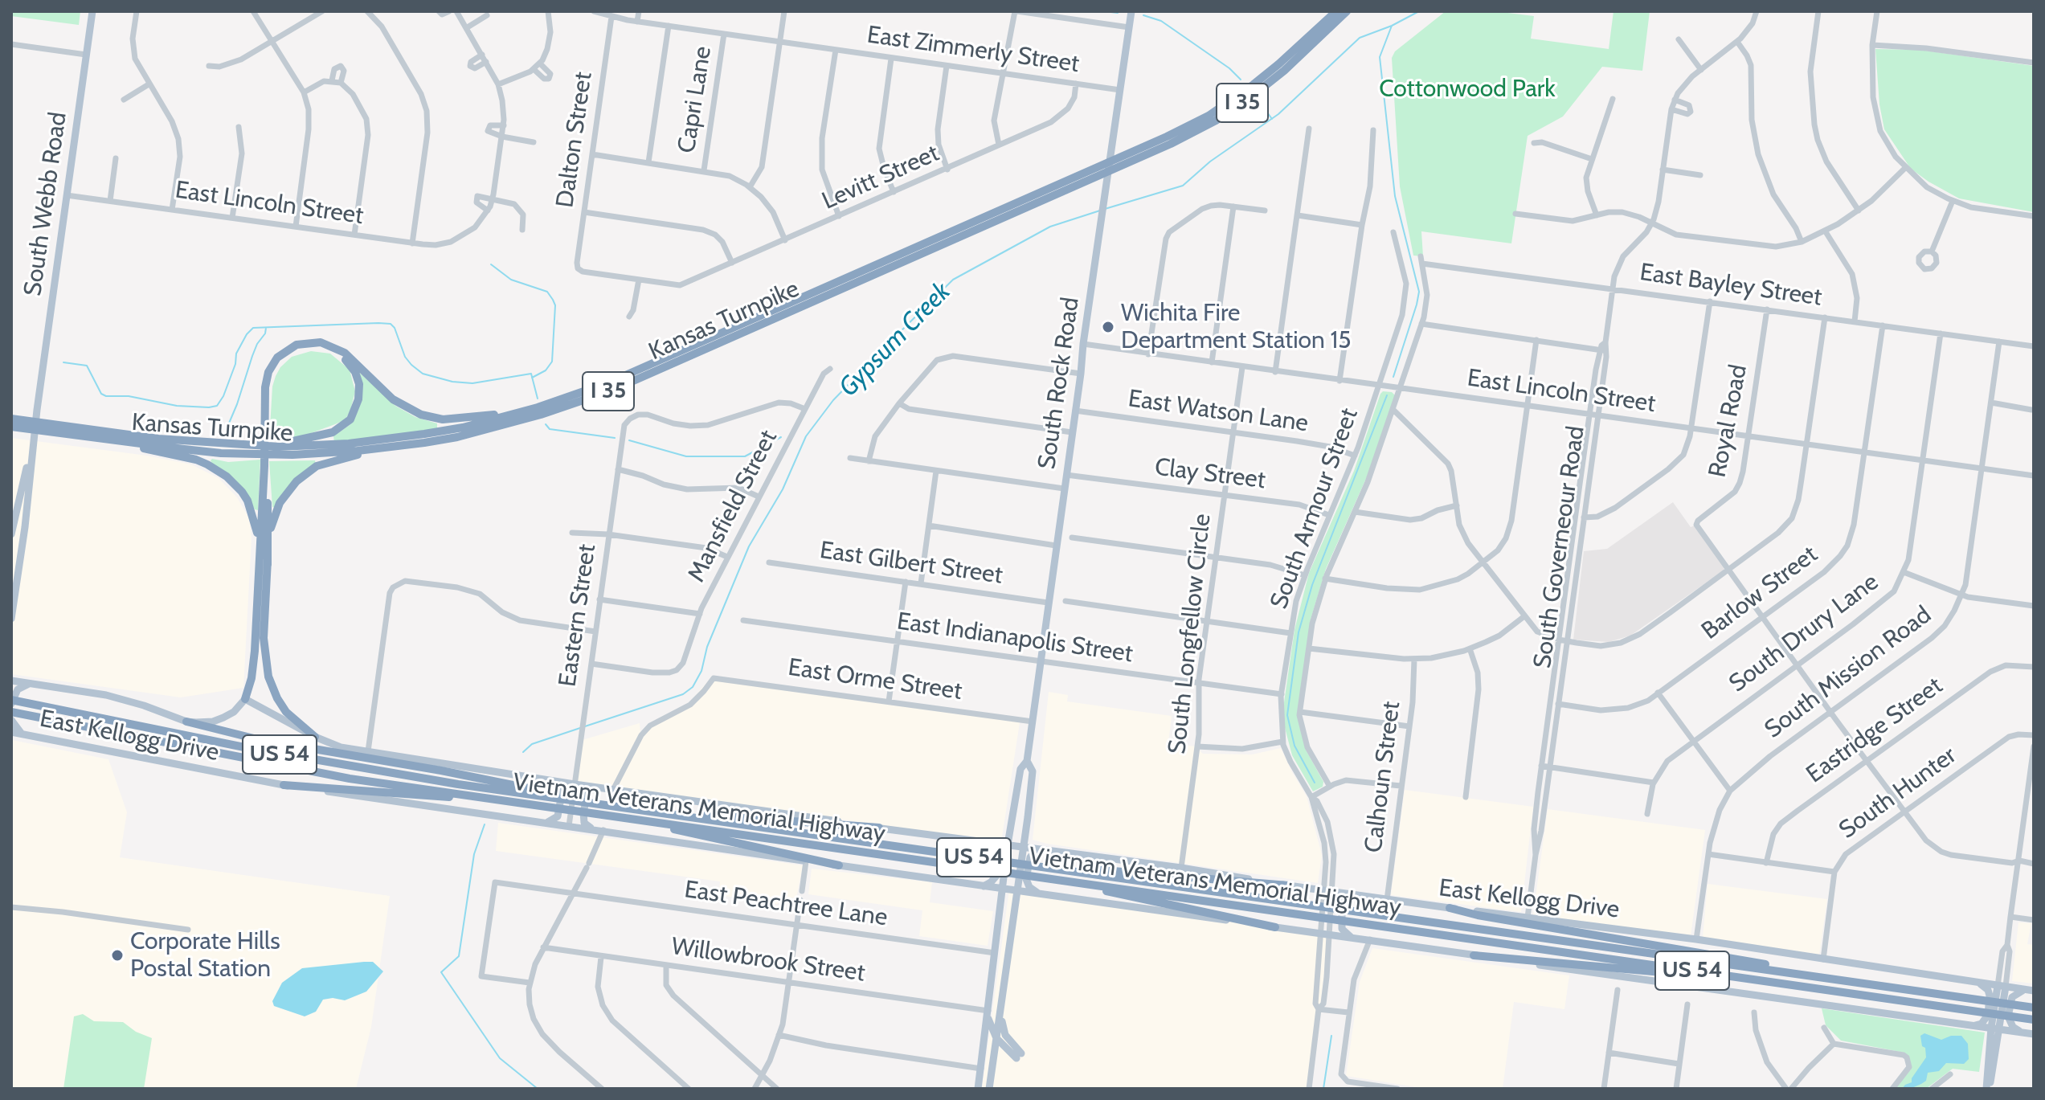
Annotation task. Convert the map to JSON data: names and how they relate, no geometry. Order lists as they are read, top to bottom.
{
  "streets": {
    "highway": [
      "I 35",
      "Kansas Turnpike",
      "US 54",
      "Vietnam Veterans Memorial Highway"
    ],
    "main road": ["South Webb Road", "South Rock Road", "East Kellogg Drive"],
    "street": [
      "East Zimmerly Street",
      "Capri Lane",
      "Dalton Street",
      "Levitt Street",
      "East Lincoln Street",
      "East Bayley Street",
      "East Watson Lane",
      "Royal Road",
      "Clay Street",
      "Mansfield Street",
      "South Armour Street",
      "South Governeour Road",
      "East Gilbert Street",
      "Barlow Street",
      "Eastern Street",
      "South Drury Lane",
      "South Longfellow Circle",
      "East Indianapolis Street",
      "South Mission Road",
      "East Orme Street",
      "Eastridge Street",
      "Calhoun Street",
      "South Hunter",
      "East Peachtree Lane",
      "Willowbrook Street"
    ]
  },
  "crossings": [
    ["East Zimmerly Street", "Capri Lane"],
    ["East Zimmerly Street", "Dalton Street"],
    ["East Zimmerly Street", "Levitt Street"],
    ["East Zimmerly Street", "South Rock Road"],
    ["Dalton Street", "Levitt Street"],
    ["East Lincoln Street", "South Webb Road"],
    ["East Lincoln Street", "South Rock Road"],
    ["East Lincoln Street", "Royal Road"],
    ["East Lincoln Street", "South Armour Street"],
    ["East Lincoln Street", "South Governeour Road"],
    ["East Lincoln Street", "Barlow Street"],
    ["East Lincoln Street", "South Drury Lane"],
    ["East Lincoln Street", "South Longfellow Circle"],
    ["East Lincoln Street", "South Mission Road"],
    ["East Bayley Street", "Royal Road"],
    ["East Bayley Street", "South Armour Street"],
    ["East Bayley Street", "Barlow Street"],
    ["East Bayley Street", "South Drury Lane"],
    ["East Bayley Street", "South Mission Road"],
    ["South Rock Road", "East Watson Lane"],
    ["South Rock Road", "Clay Street"],
    ["South Rock Road", "East Gilbert Street"],
    ["South Rock Road", "East Indianapolis Street"],
    ["South Rock Road", "East Orme Street"],
    ["South Rock Road", "East Kellogg Drive"],
    ["East Watson Lane", "South Armour Street"],
    ["East Watson Lane", "South Longfellow Circle"],
    ["Clay Street", "South Armour Street"],
    ["Clay Street", "South Longfellow Circle"],
    ["Mansfield Street", "Eastern Street"],
    ["South Armour Street", "East Indianapolis Street"],
    ["South Armour Street", "East Kellogg Drive"],
    ["South Governeour Road", "Barlow Street"],
    ["South Governeour Road", "East Kellogg Drive"],
    ["Eastern Street", "East Kellogg Drive"],
    ["South Longfellow Circle", "East Indianapolis Street"],
    ["South Longfellow Circle", "East Kellogg Drive"],
    ["South Mission Road", "East Kellogg Drive"],
    ["East Orme Street", "East Kellogg Drive"],
    ["East Kellogg Drive", "Calhoun Street"],
    ["East Kellogg Drive", "South Hunter"]
  ],
  "water": ["Gypsum Creek"],
  "parks": ["Cottonwood Park"],
  "places": ["Wichita Fire Department Station 15", "Corporate Hills Postal Station"]
}
